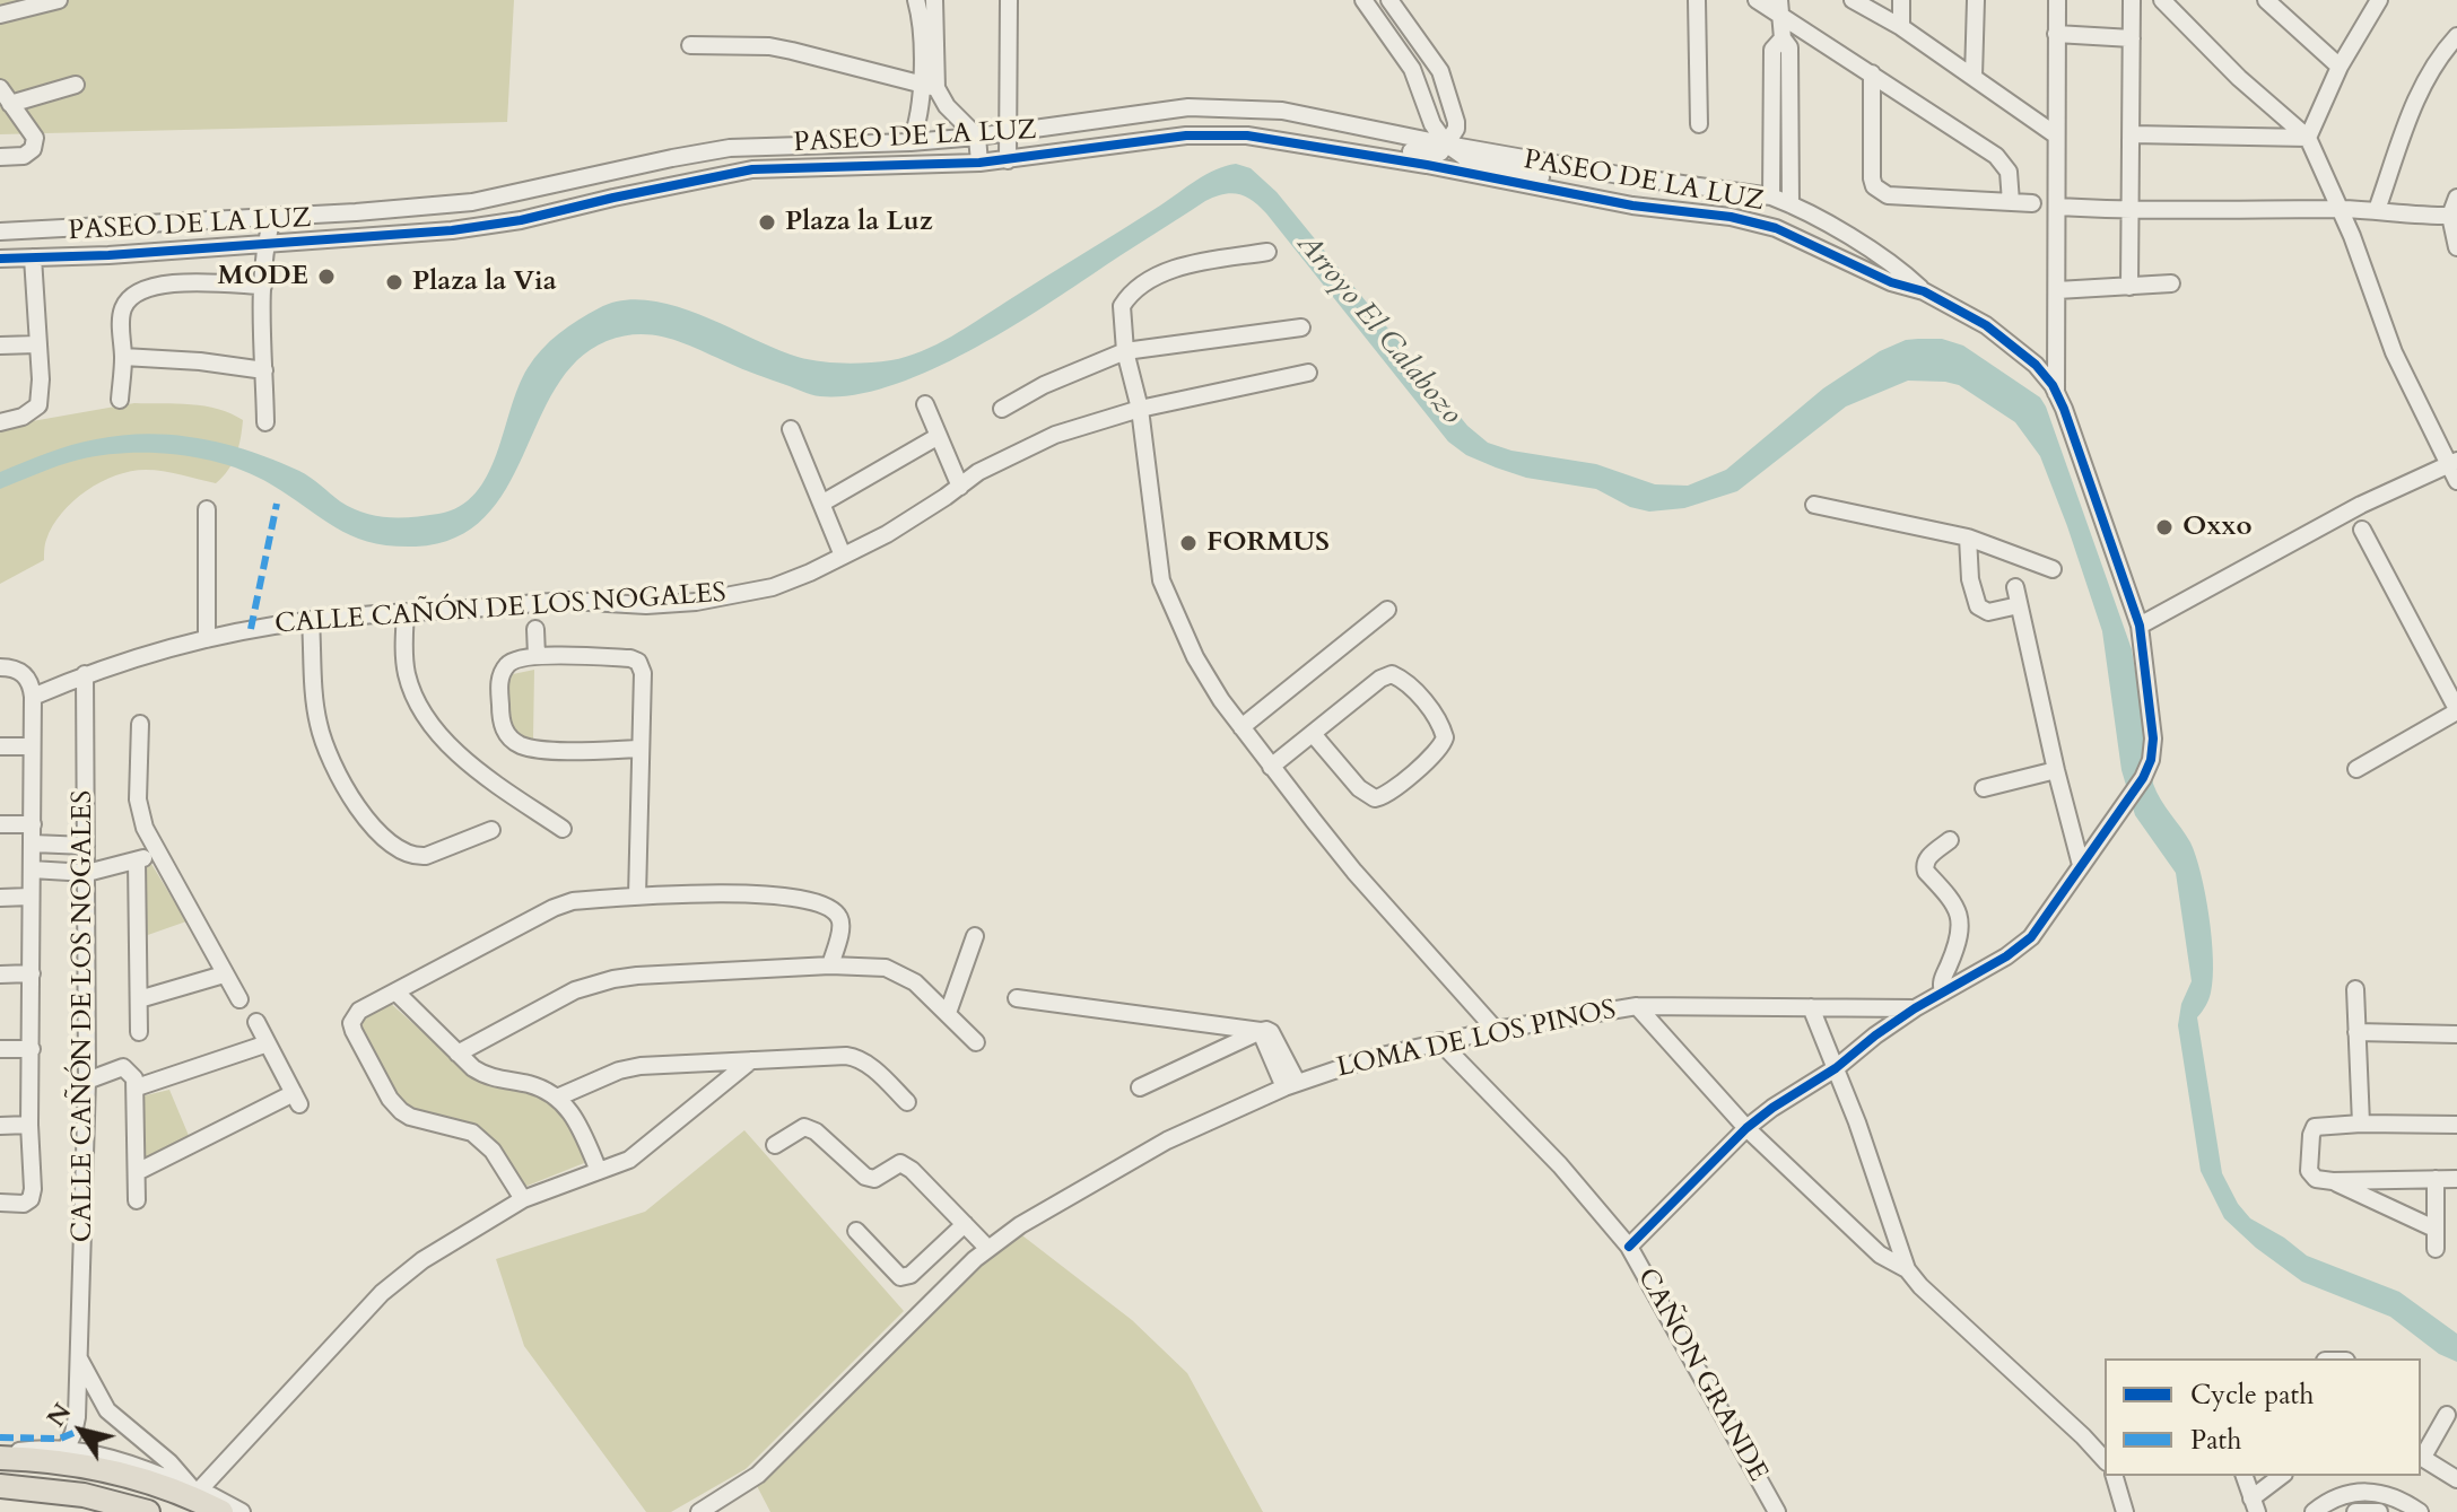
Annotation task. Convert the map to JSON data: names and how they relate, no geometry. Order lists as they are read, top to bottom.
{
  "streets": {
    "street": [
      "PASEO DE LA LUZ",
      "CALLE CAÑÓN DE LOS NOGALES",
      "LOMA DE LOS PINOS",
      "CAÑON GRANDE"
    ]
  },
  "crossings": [
    ["LOMA DE LOS PINOS", "CAÑON GRANDE"]
  ],
  "water": ["Arroyo El Calabozo"],
  "places": [
    "Plaza la Luz",
    "MODE",
    "Plaza la Via",
    "Oxxo",
    "FORMUS"
  ],
  "legend": ["Cycle path", "Path"],
  "north": "top left"
}
